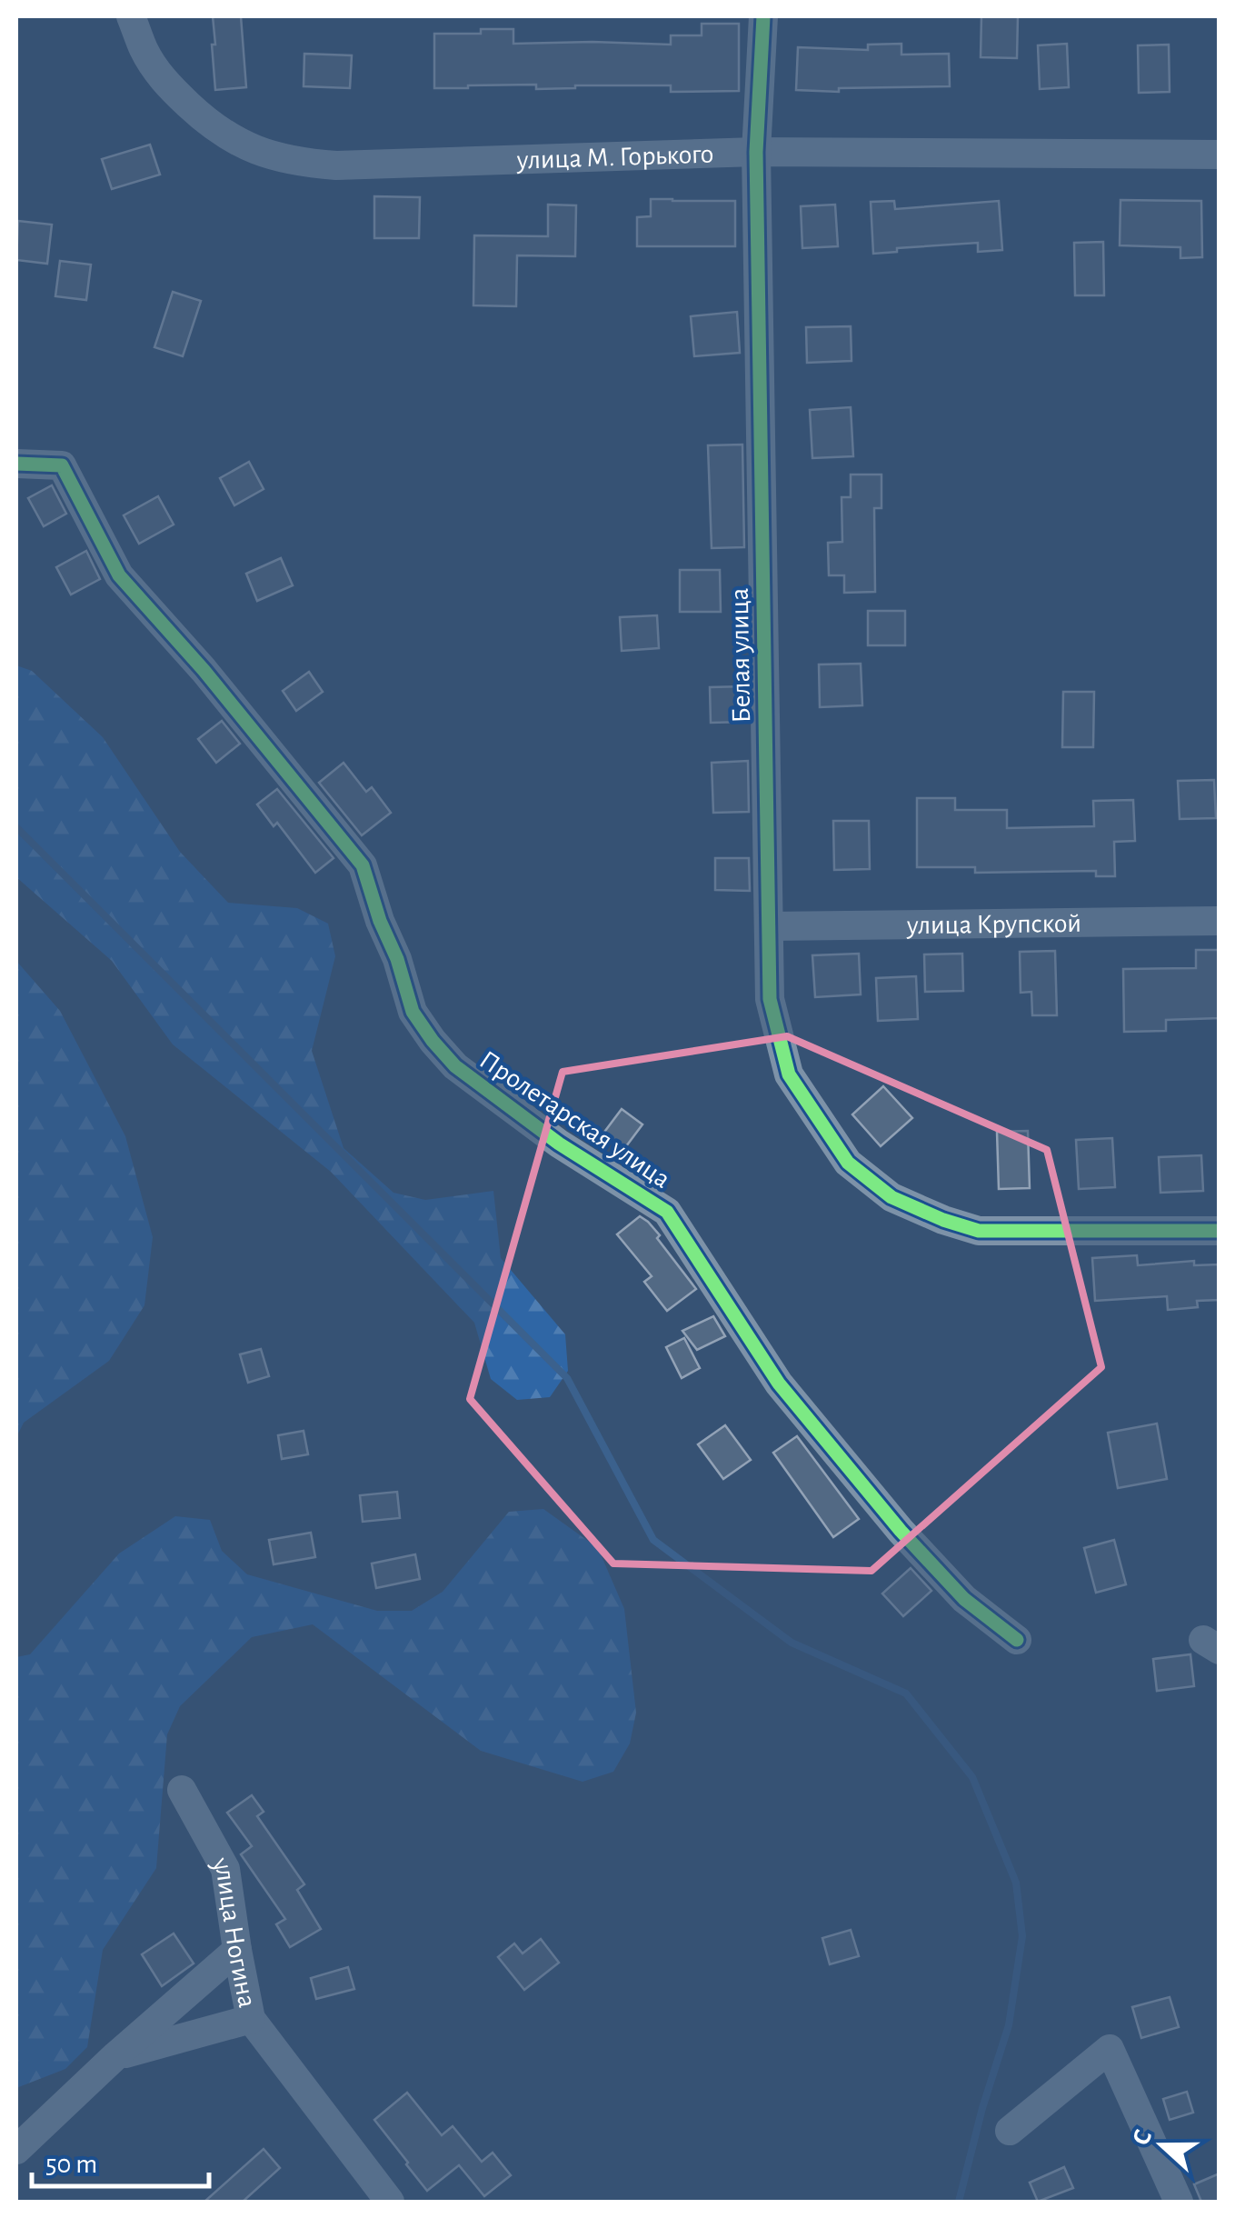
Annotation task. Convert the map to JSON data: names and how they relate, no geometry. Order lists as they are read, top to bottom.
{
  "streets": {
    "street": [
      "улица М. Горького",
      "Белая улица",
      "улица Крупской",
      "Пролетарская улица",
      "улица Ногина"
    ]
  },
  "crossings": [
    ["улица М. Горького", "Белая улица"],
    ["Белая улица", "улица Крупской"]
  ],
  "scale_bar": "50 m",
  "north": "left"
}
